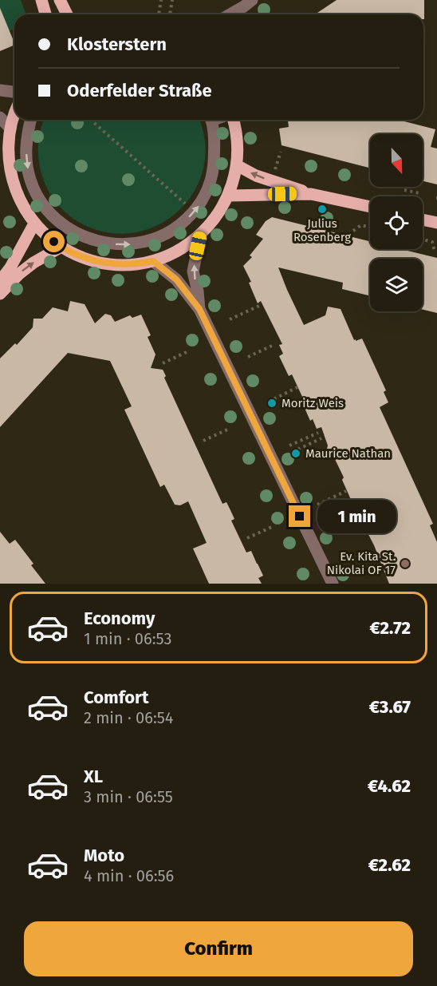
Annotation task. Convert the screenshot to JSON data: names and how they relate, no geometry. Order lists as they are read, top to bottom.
{
  "places": [
    "Julius Rosenberg",
    "Moritz Weis",
    "Maurice Nathan",
    "Ev. Kita St. Nikolai OF 17"
  ],
  "north": "bottom",
  "page": {
    "banner": ["Klosterstern", "Oderfelder Straße"],
    "bubble": "1 min",
    "list": [
      {
        "name": "Economy",
        "note": "1 min · 06:53",
        "value": "€2.72"
      },
      {
        "name": "Comfort",
        "note": "2 min · 06:54",
        "value": "€3.67"
      },
      {
        "name": "XL",
        "note": "3 min · 06:55",
        "value": "€4.62"
      },
      {
        "name": "Moto",
        "note": "4 min · 06:56",
        "value": "€2.62"
      }
    ],
    "buttons": "Confirm"
  }
}
